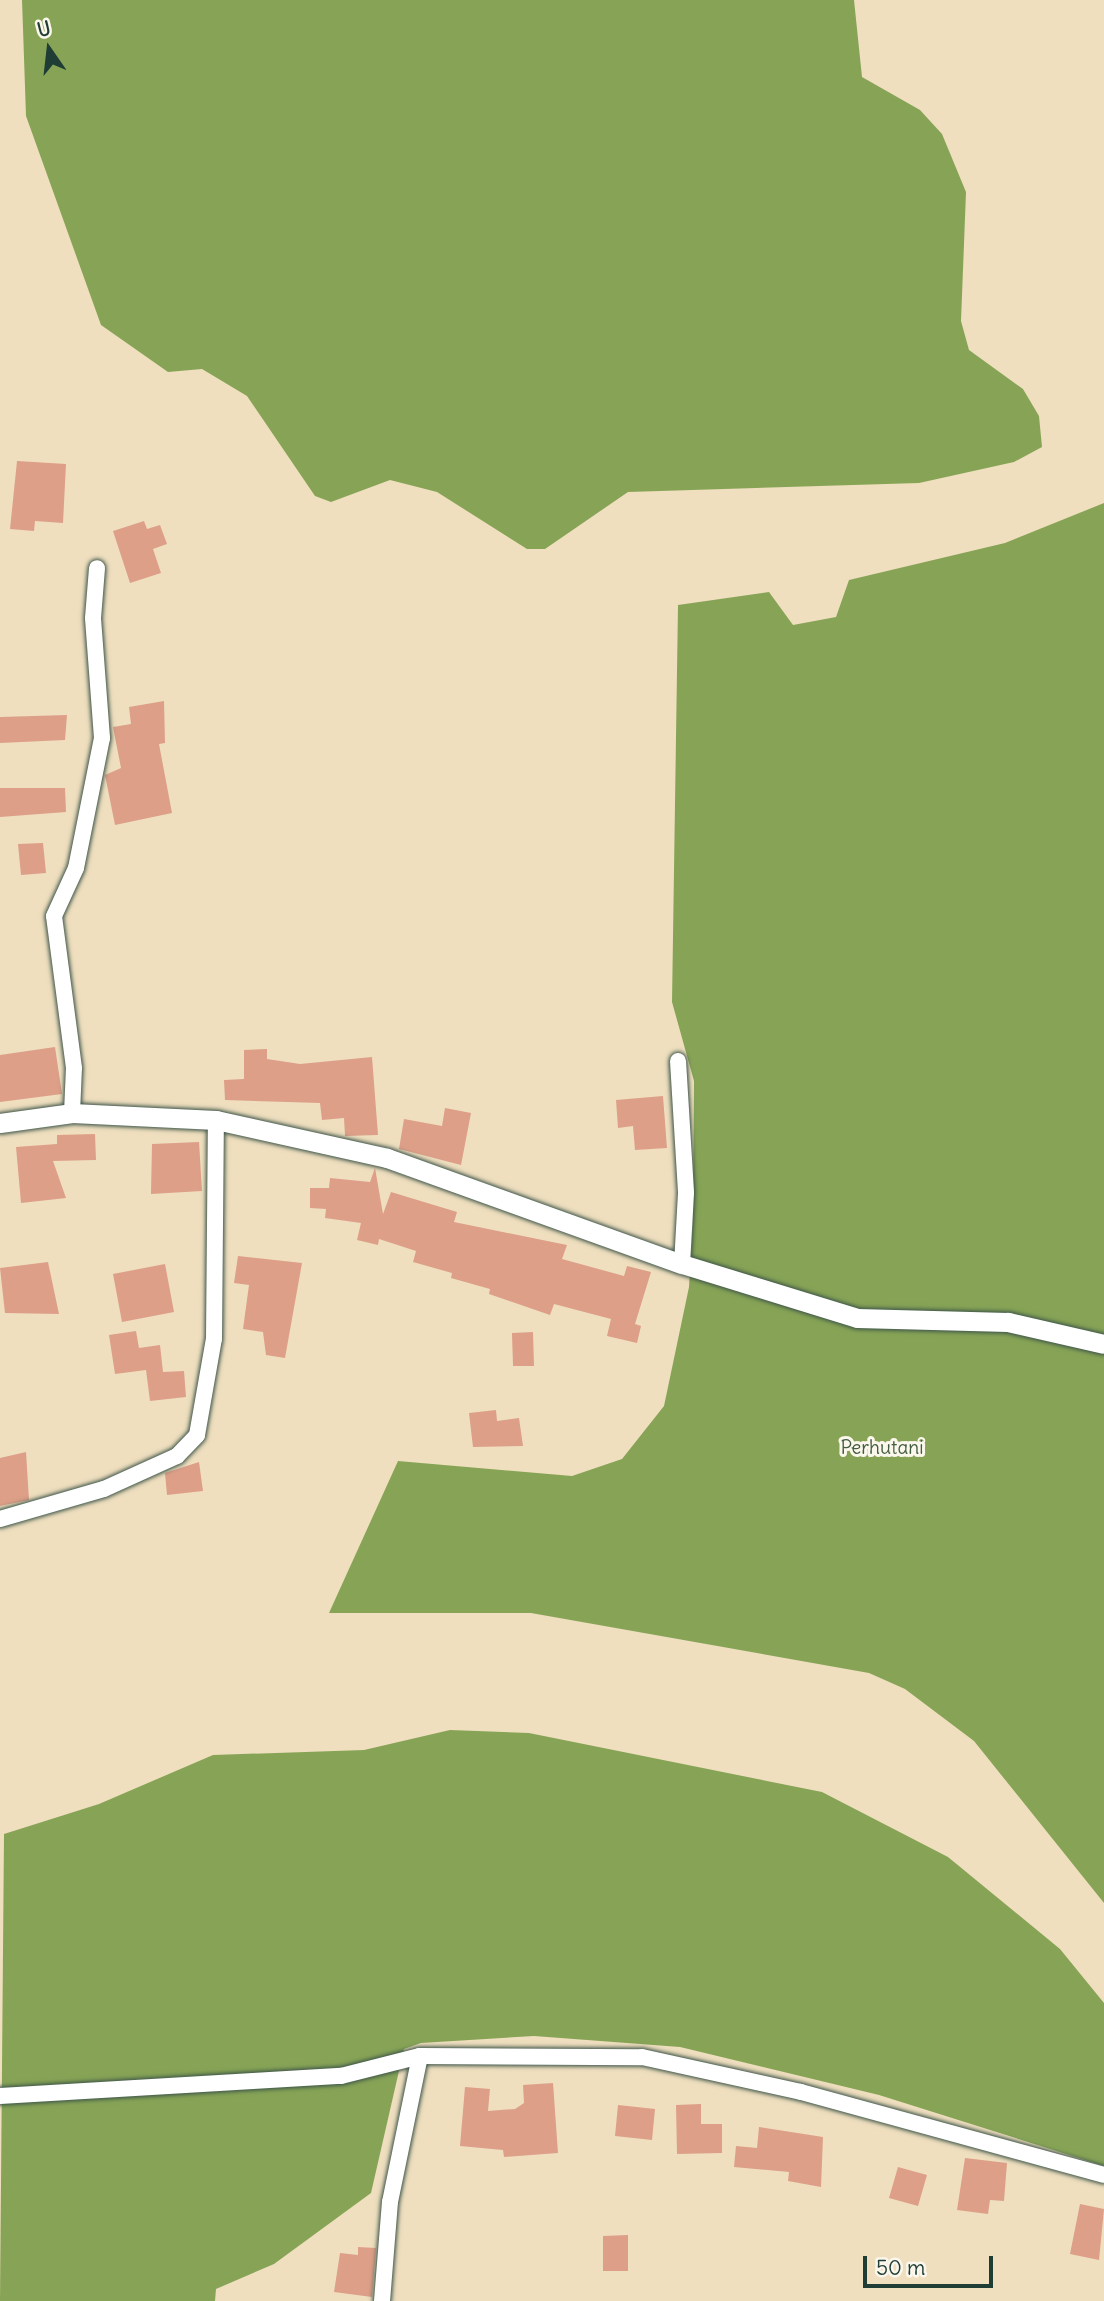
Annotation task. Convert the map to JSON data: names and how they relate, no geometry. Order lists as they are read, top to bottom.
{
  "parks": ["Perhutani"],
  "scale_bar": "50 m",
  "north": "top"
}
